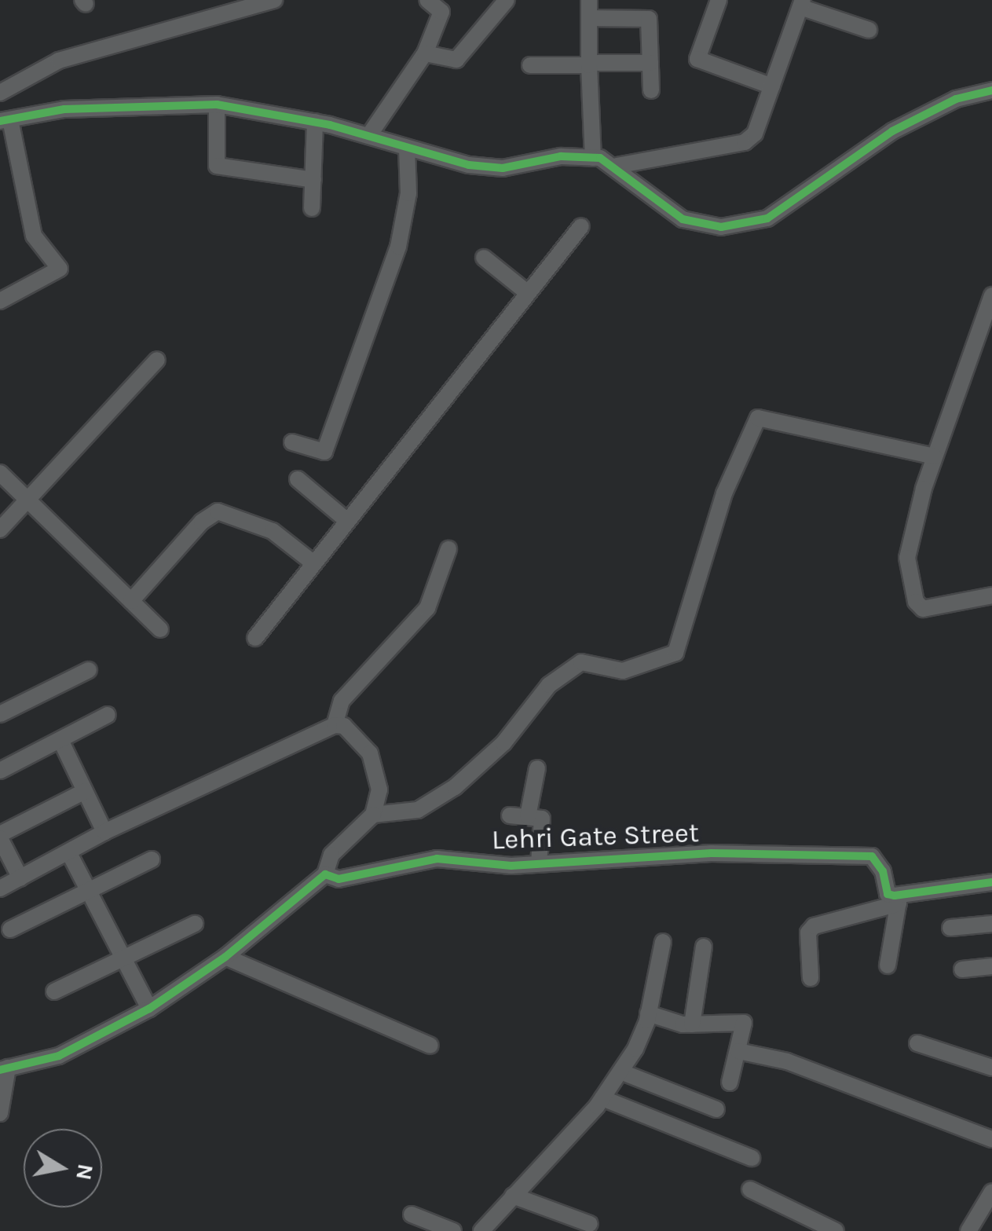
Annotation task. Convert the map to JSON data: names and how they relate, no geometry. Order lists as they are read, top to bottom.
{
  "streets": {
    "street": ["Lehri Gate Street"]
  },
  "north": "right"
}
